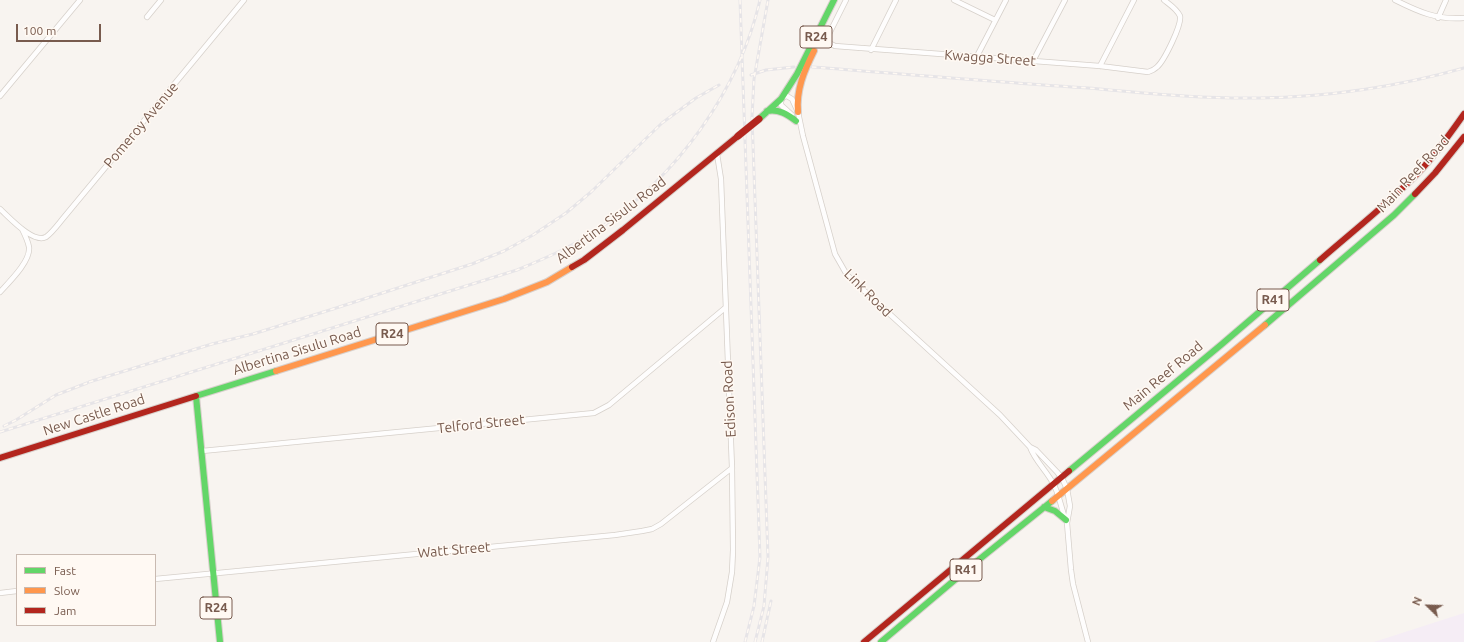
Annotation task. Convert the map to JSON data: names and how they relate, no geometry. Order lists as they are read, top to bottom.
{
  "streets": {
    "main road": [
      "R24",
      "Main Reef Road",
      "Albertina Sisulu Road",
      "R41",
      "New Castle Road"
    ],
    "street": [
      "Kwagga Street",
      "Pomeroy Avenue",
      "Link Road",
      "Edison Road",
      "Telford Street",
      "Watt Street"
    ]
  },
  "crossings": [
    ["R24", "Albertina Sisulu Road"],
    ["R24", "New Castle Road"],
    ["R24", "Telford Street"],
    ["R24", "Watt Street"],
    ["Main Reef Road", "Link Road"],
    ["Albertina Sisulu Road", "Link Road"],
    ["Albertina Sisulu Road", "Edison Road"],
    ["Albertina Sisulu Road", "New Castle Road"],
    ["Edison Road", "Telford Street"],
    ["Edison Road", "Watt Street"]
  ],
  "legend": ["Fast", "Slow", "Jam"],
  "scale_bar": "100 m",
  "north": "top left"
}
